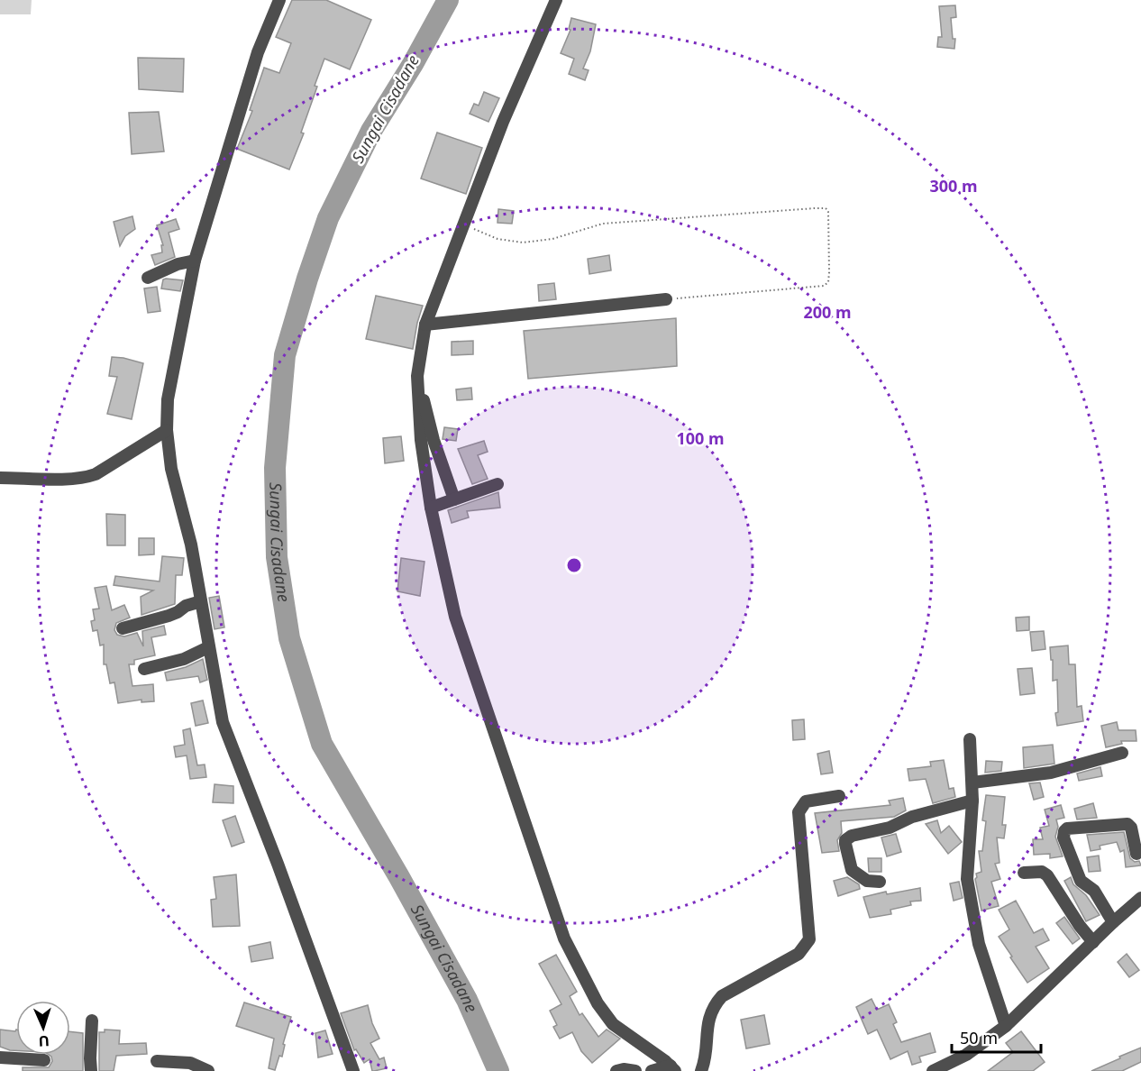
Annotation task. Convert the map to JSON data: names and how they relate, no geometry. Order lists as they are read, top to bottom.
{
  "water": ["Sungai Cisadane"],
  "scale_bar": "50 m",
  "north": "bottom",
  "rings": ["300 m", "200 m", "100 m"]
}
